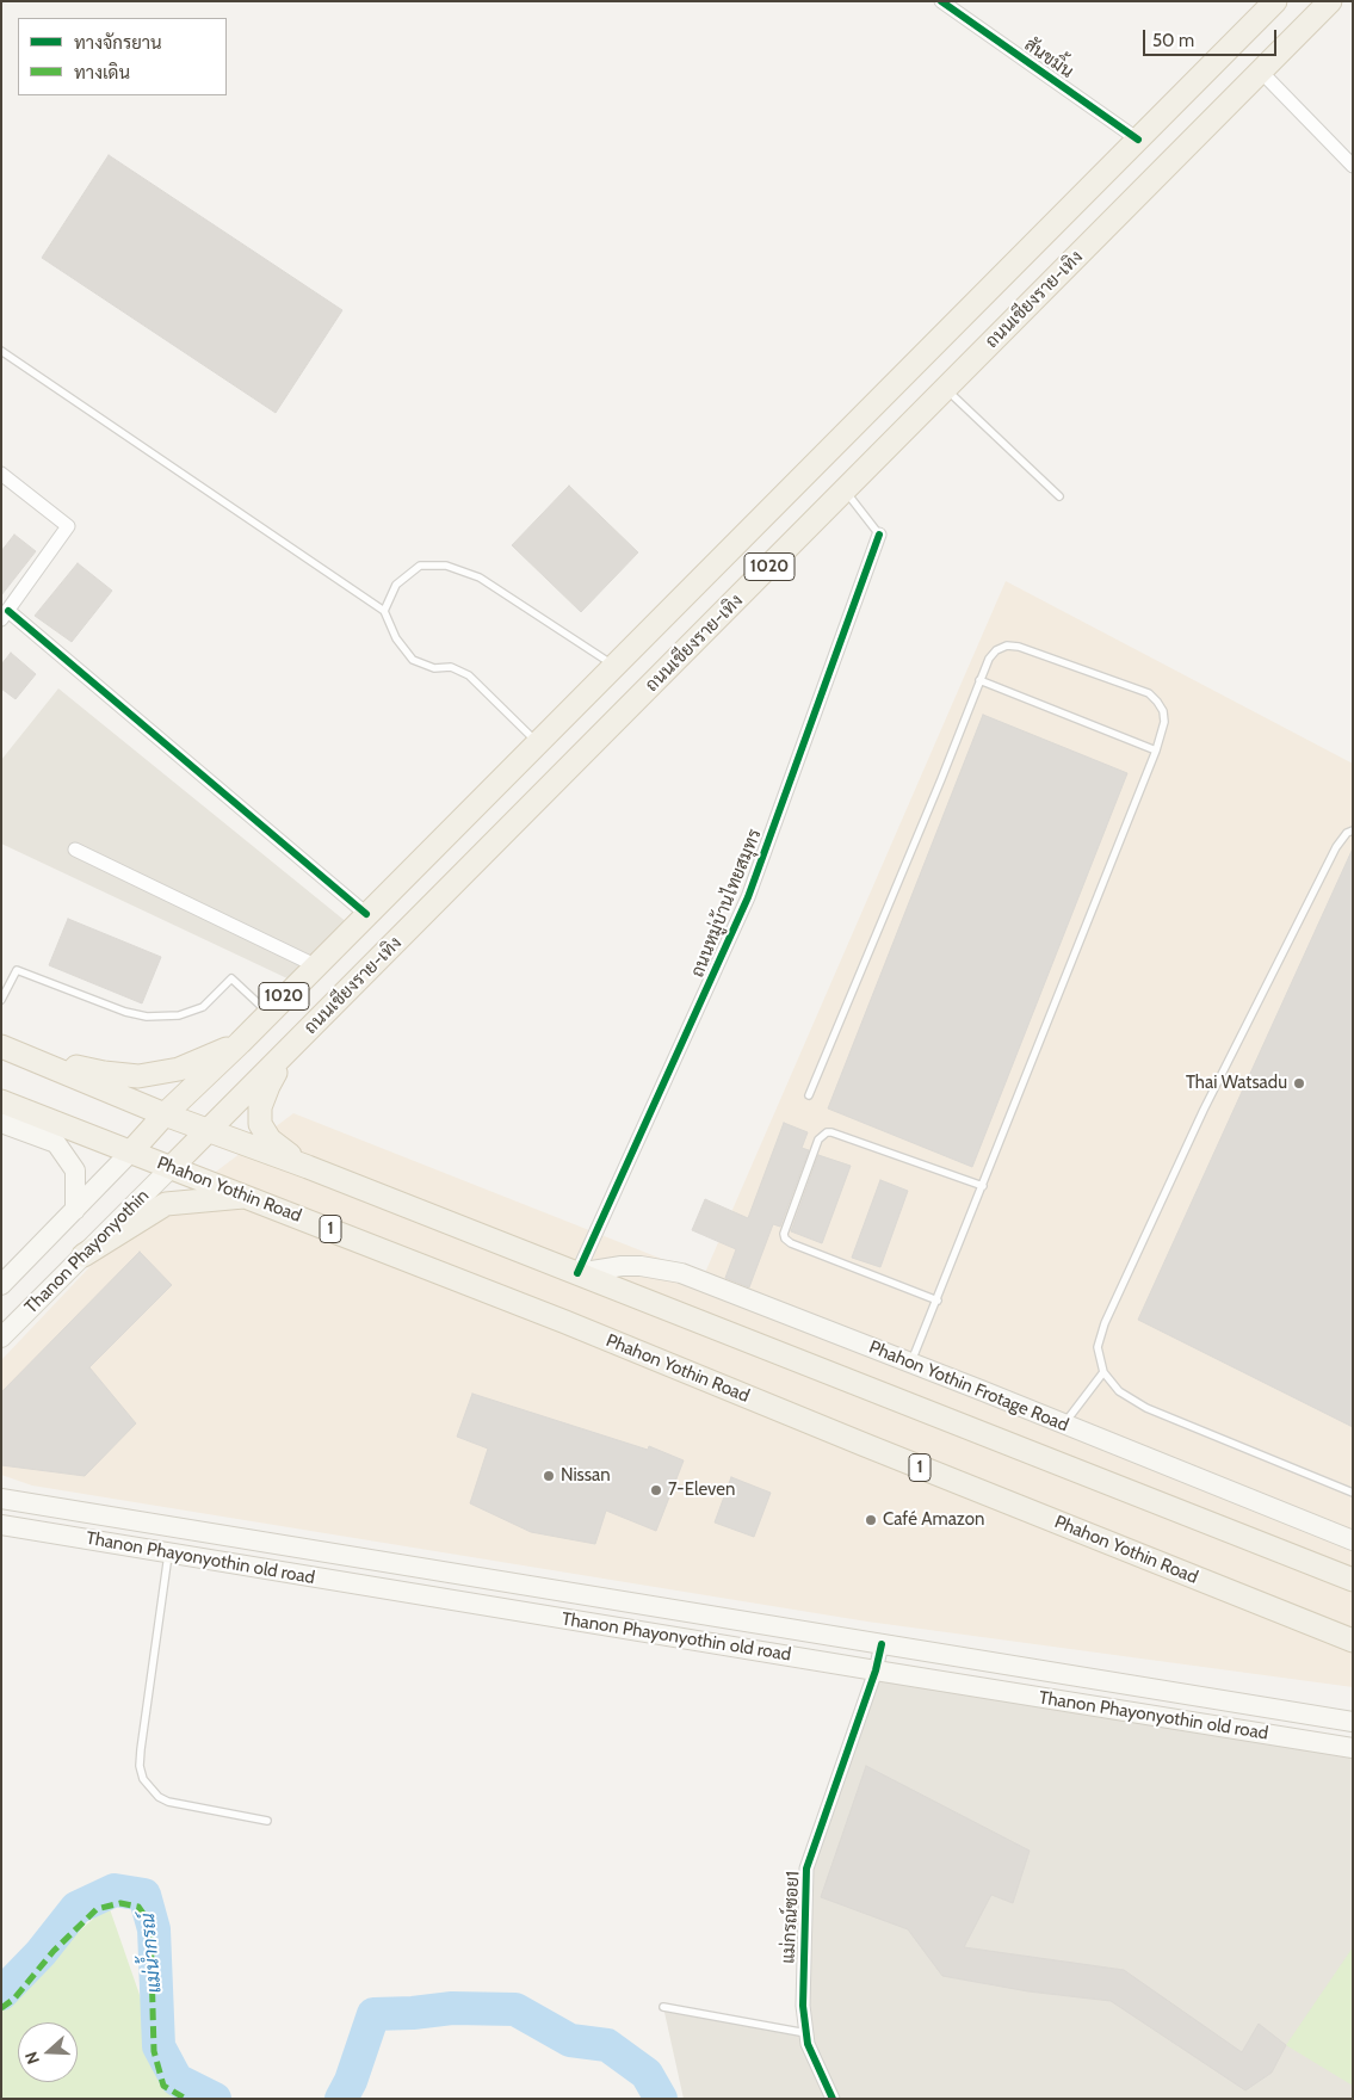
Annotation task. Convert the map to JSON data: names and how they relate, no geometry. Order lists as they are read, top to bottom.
{
  "streets": {
    "main road": [
      "ถนนเชียงราย-เทิง",
      "1020",
      "Phahon Yothin Road",
      "1",
      "Thanon Phayonyothin",
      "Phahon Yothin Frotage Road",
      "Thanon Phayonyothin old road"
    ],
    "street": ["สันขมิ้น", "ถนนหมู่บ้านไทยสมุทร", "แม่กรณ์ซอย1"]
  },
  "crossings": [
    ["สันขมิ้น", "1020"],
    ["ถนนเชียงราย-เทิง", "1020"],
    ["1020", "Phahon Yothin Road"],
    ["1020", "Thanon Phayonyothin"],
    ["ถนนหมู่บ้านไทยสมุทร", "Phahon Yothin Frotage Road"],
    ["Phahon Yothin Road", "Thanon Phayonyothin"],
    ["Thanon Phayonyothin old road", "แม่กรณ์ซอย1"]
  ],
  "water": ["แม่น้ำกรณ์"],
  "places": [
    "Thai Watsadu",
    "Nissan",
    "7-Eleven",
    "Café Amazon"
  ],
  "legend": ["ทางจักรยาน", "ทางเดิน"],
  "scale_bar": "50 m",
  "north": "left"
}
